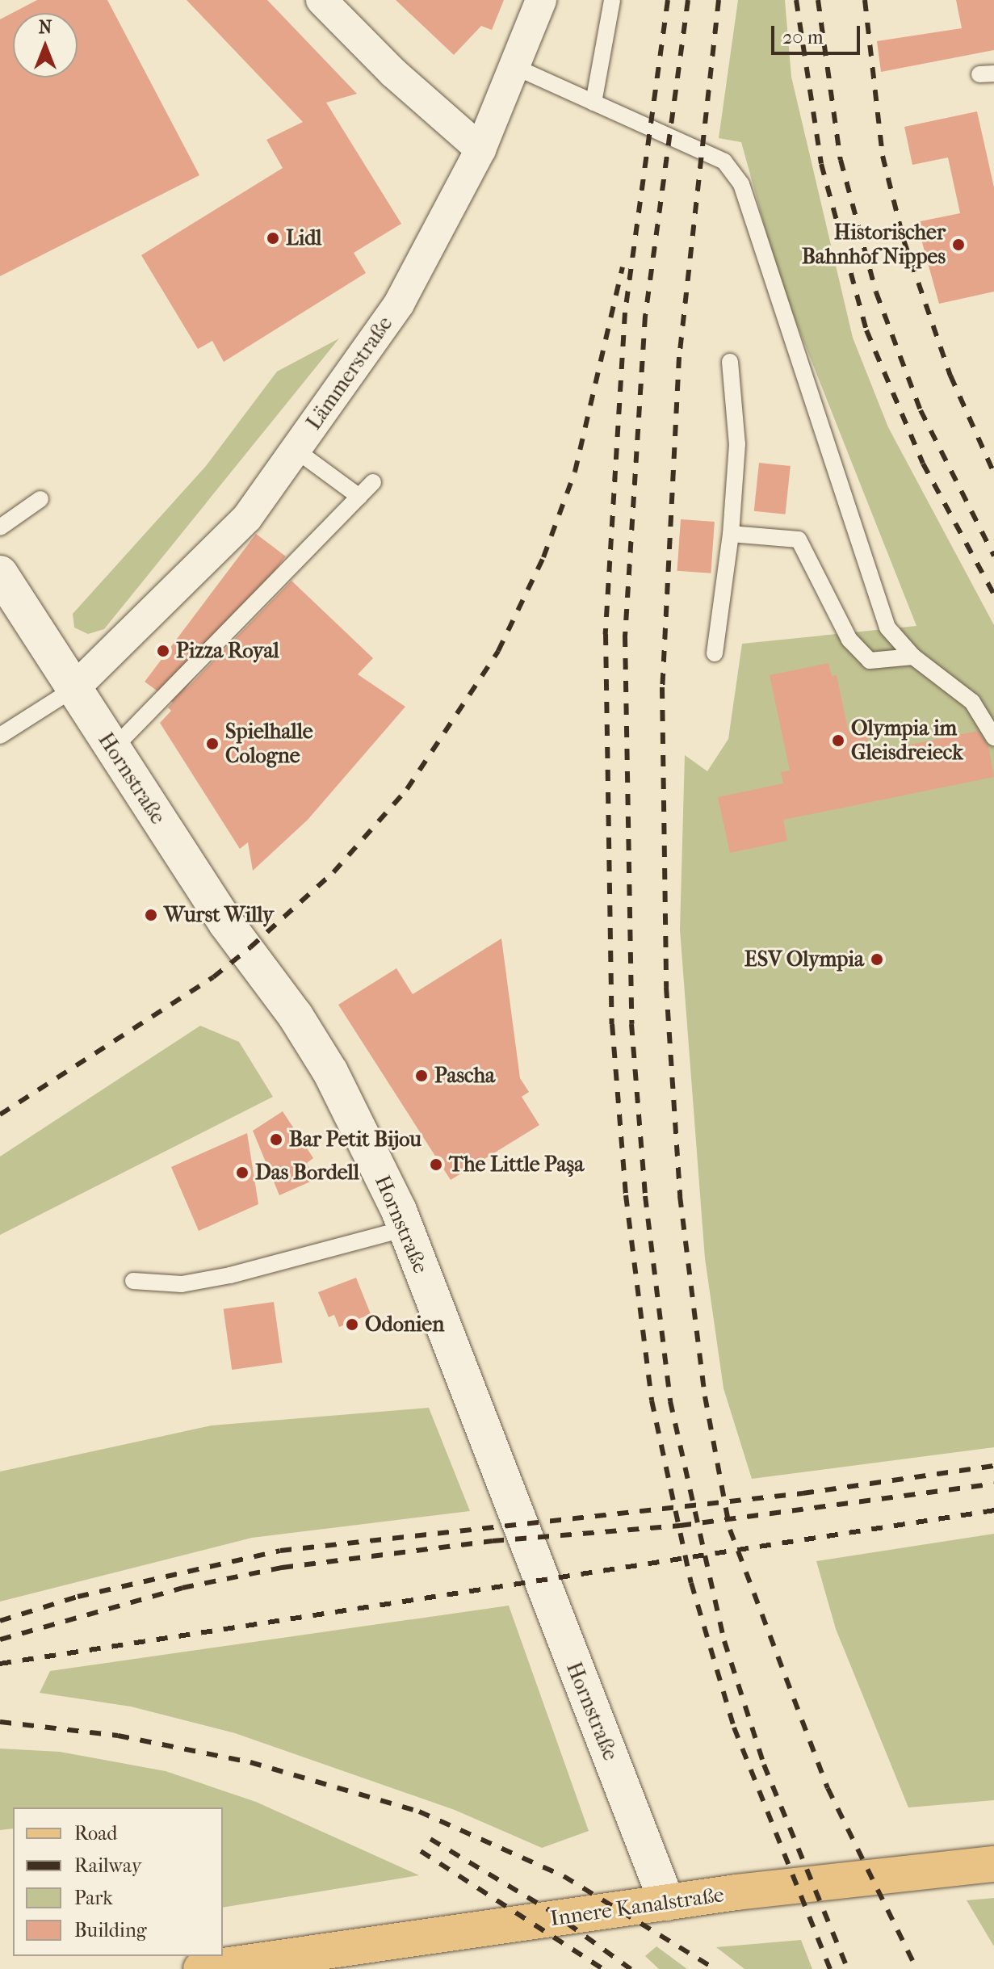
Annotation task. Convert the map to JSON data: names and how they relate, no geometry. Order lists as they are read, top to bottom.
{
  "streets": {
    "main road": ["Innere Kanalstraße"],
    "street": ["Lämmerstraße", "Hornstraße"]
  },
  "crossings": [
    ["Lämmerstraße", "Hornstraße"],
    ["Hornstraße", "Innere Kanalstraße"]
  ],
  "places": [
    "Lidl",
    "Historischer Bahnhof Nippes",
    "Pizza Royal",
    "Olympia im Gleisdreieck",
    "Spielhalle Cologne",
    "Wurst Willy",
    "ESV Olympia",
    "Pascha",
    "Bar Petit Bijou",
    "The Little Paşa",
    "Das Bordell",
    "Odonien"
  ],
  "legend": [
    "Road",
    "Railway",
    "Park",
    "Building"
  ],
  "scale_bar": "20 m",
  "north": "top"
}
